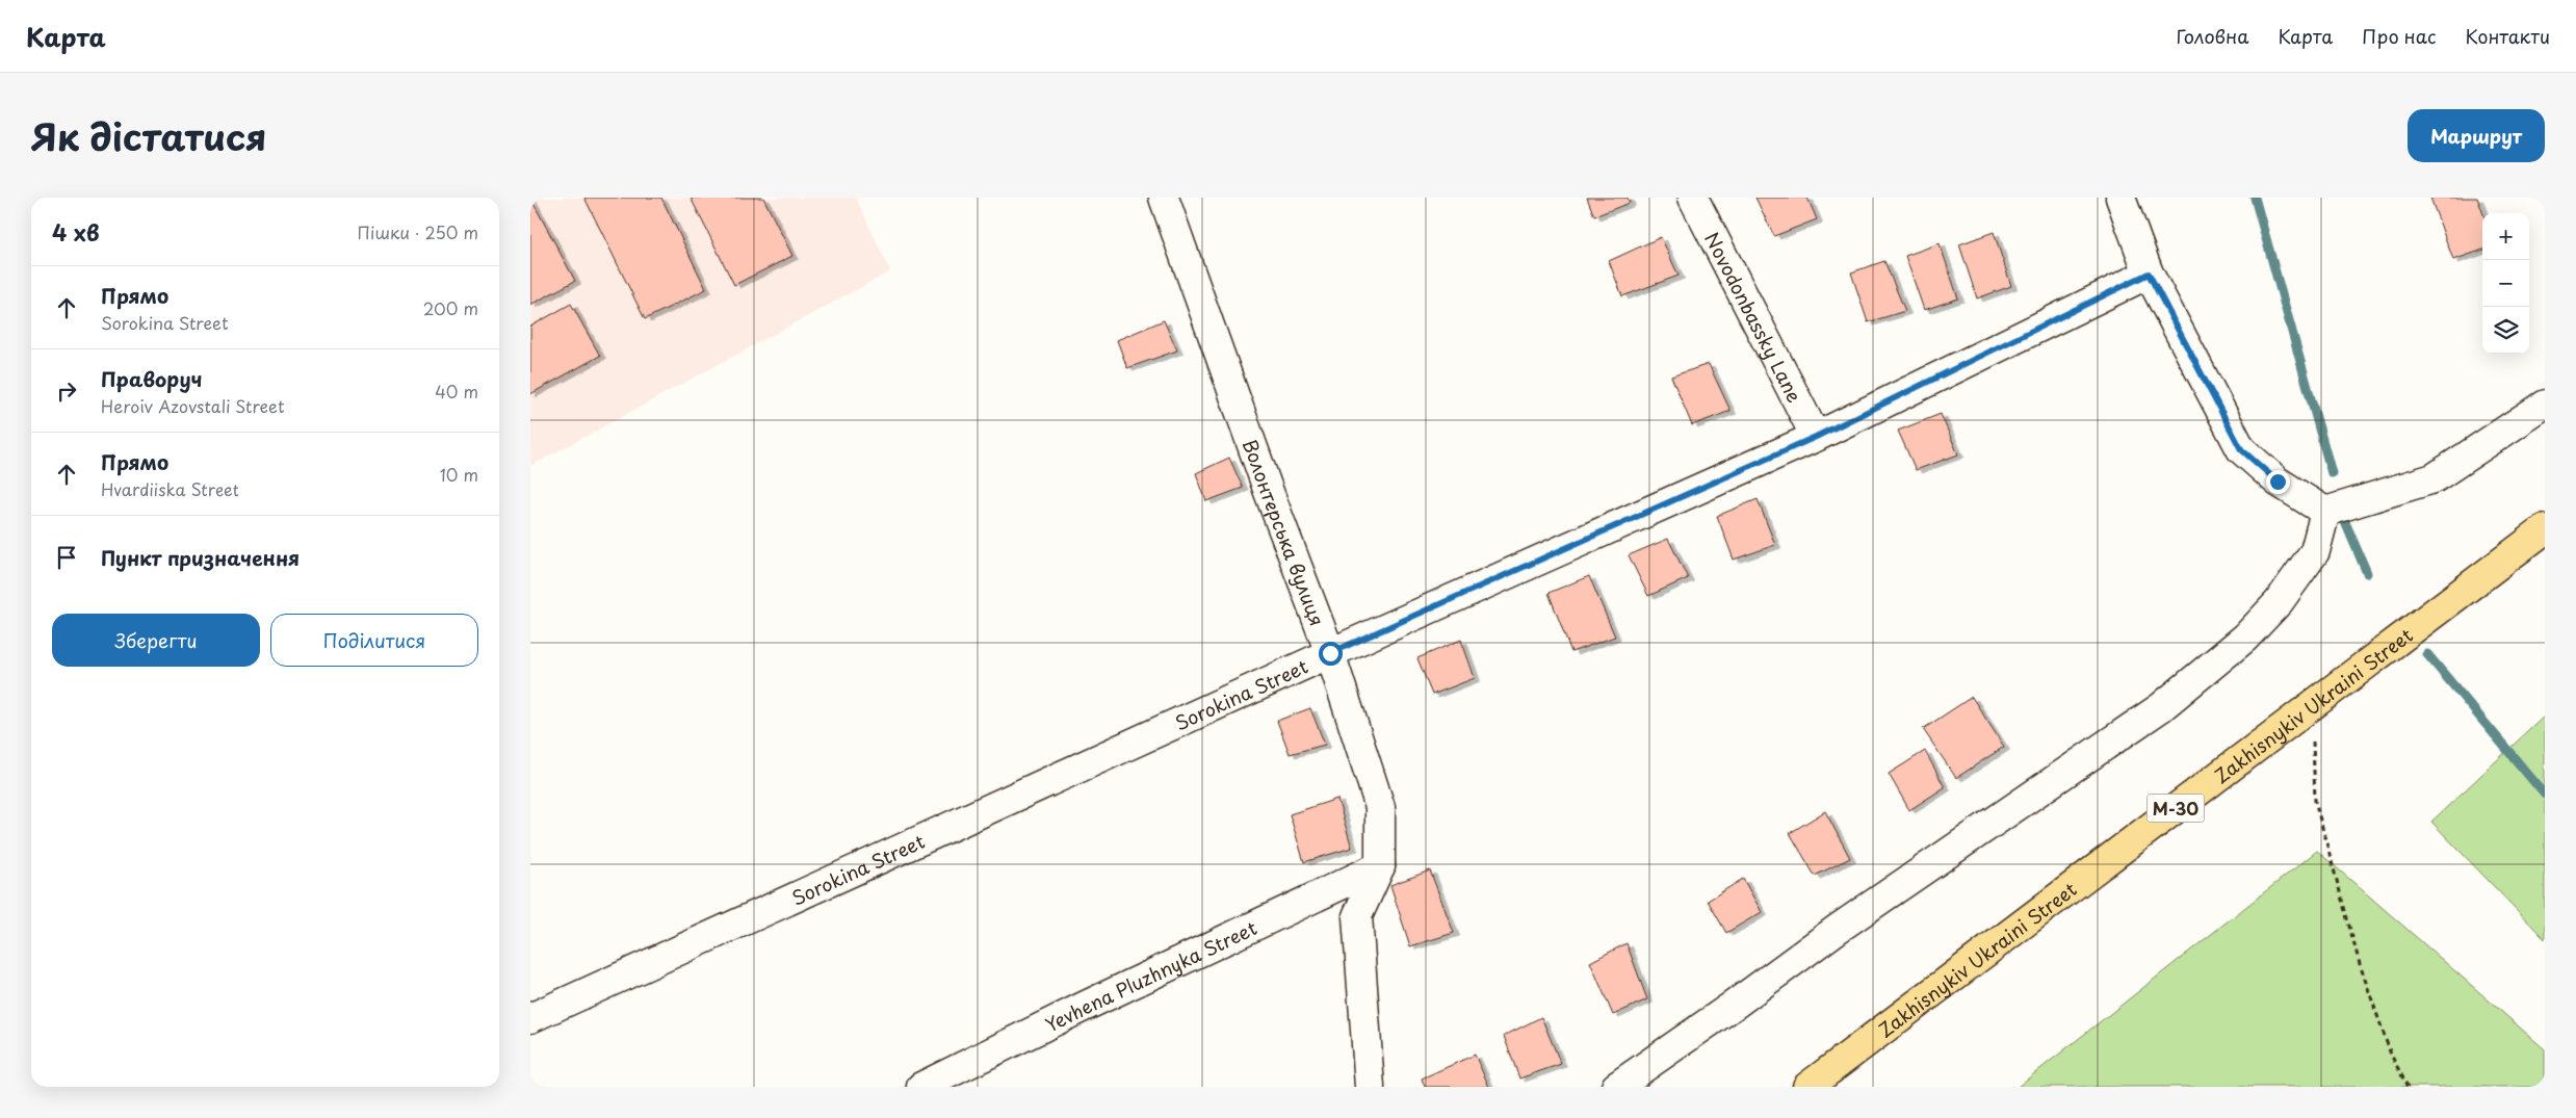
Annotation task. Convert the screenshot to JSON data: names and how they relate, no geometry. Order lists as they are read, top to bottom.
{
  "streets": {
    "highway": ["Zakhisnykiv Ukraini Street", "М-30"],
    "street": [
      "Novodonbassky Lane",
      "Волонтерська вулиця",
      "Sorokina Street",
      "Yevhena Pluzhnyka Street"
    ]
  },
  "crossings": [
    ["Novodonbassky Lane", "Sorokina Street"],
    ["Волонтерська вулиця", "Sorokina Street"],
    ["Волонтерська вулиця", "Yevhena Pluzhnyka Street"]
  ],
  "page": {
    "header": "Карта",
    "nav": [
      "Головна",
      "Карта",
      "Про нас",
      "Контакти"
    ],
    "title": "Як дістатися",
    "buttons": [
      "Маршрут",
      ["Зберегти", "Поділитися"]
    ],
    "heading": ["4 хв", "Пішки · 250 m"],
    "map_buttons": ["+", "−"],
    "list": [
      ["Прямо", "Sorokina Street", "200 m"],
      ["Праворуч", "Heroiv Azovstali Street", "40 m"],
      ["Прямо", "Hvardiiska Street", "10 m"],
      "Пункт призначення"
    ]
  }
}
